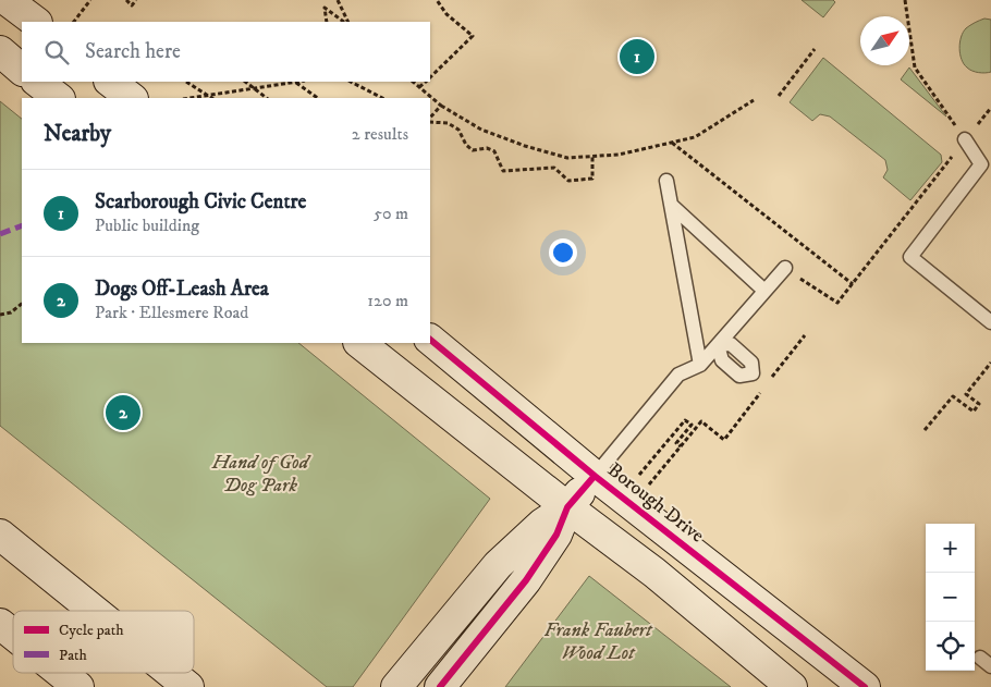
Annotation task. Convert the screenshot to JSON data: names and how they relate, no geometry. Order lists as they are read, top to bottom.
{
  "streets": {
    "street": ["Borough Drive"]
  },
  "parks": ["Hand of God Dog Park", "Frank Faubert Wood Lot"],
  "legend": ["Cycle path", "Path"],
  "north": "top right",
  "page": {
    "search": "Search here",
    "pins": ["1", "2"],
    "heading": ["Nearby", "2 results"],
    "list": [
      {
        "mark": "1",
        "name": "Scarborough Civic Centre",
        "note": "Public building",
        "value": "50 m"
      },
      {
        "mark": "2",
        "name": "Dogs Off-Leash Area",
        "note": "Park · Ellesmere Road",
        "value": "120 m"
      }
    ],
    "map_buttons": ["+", "−"]
  }
}
